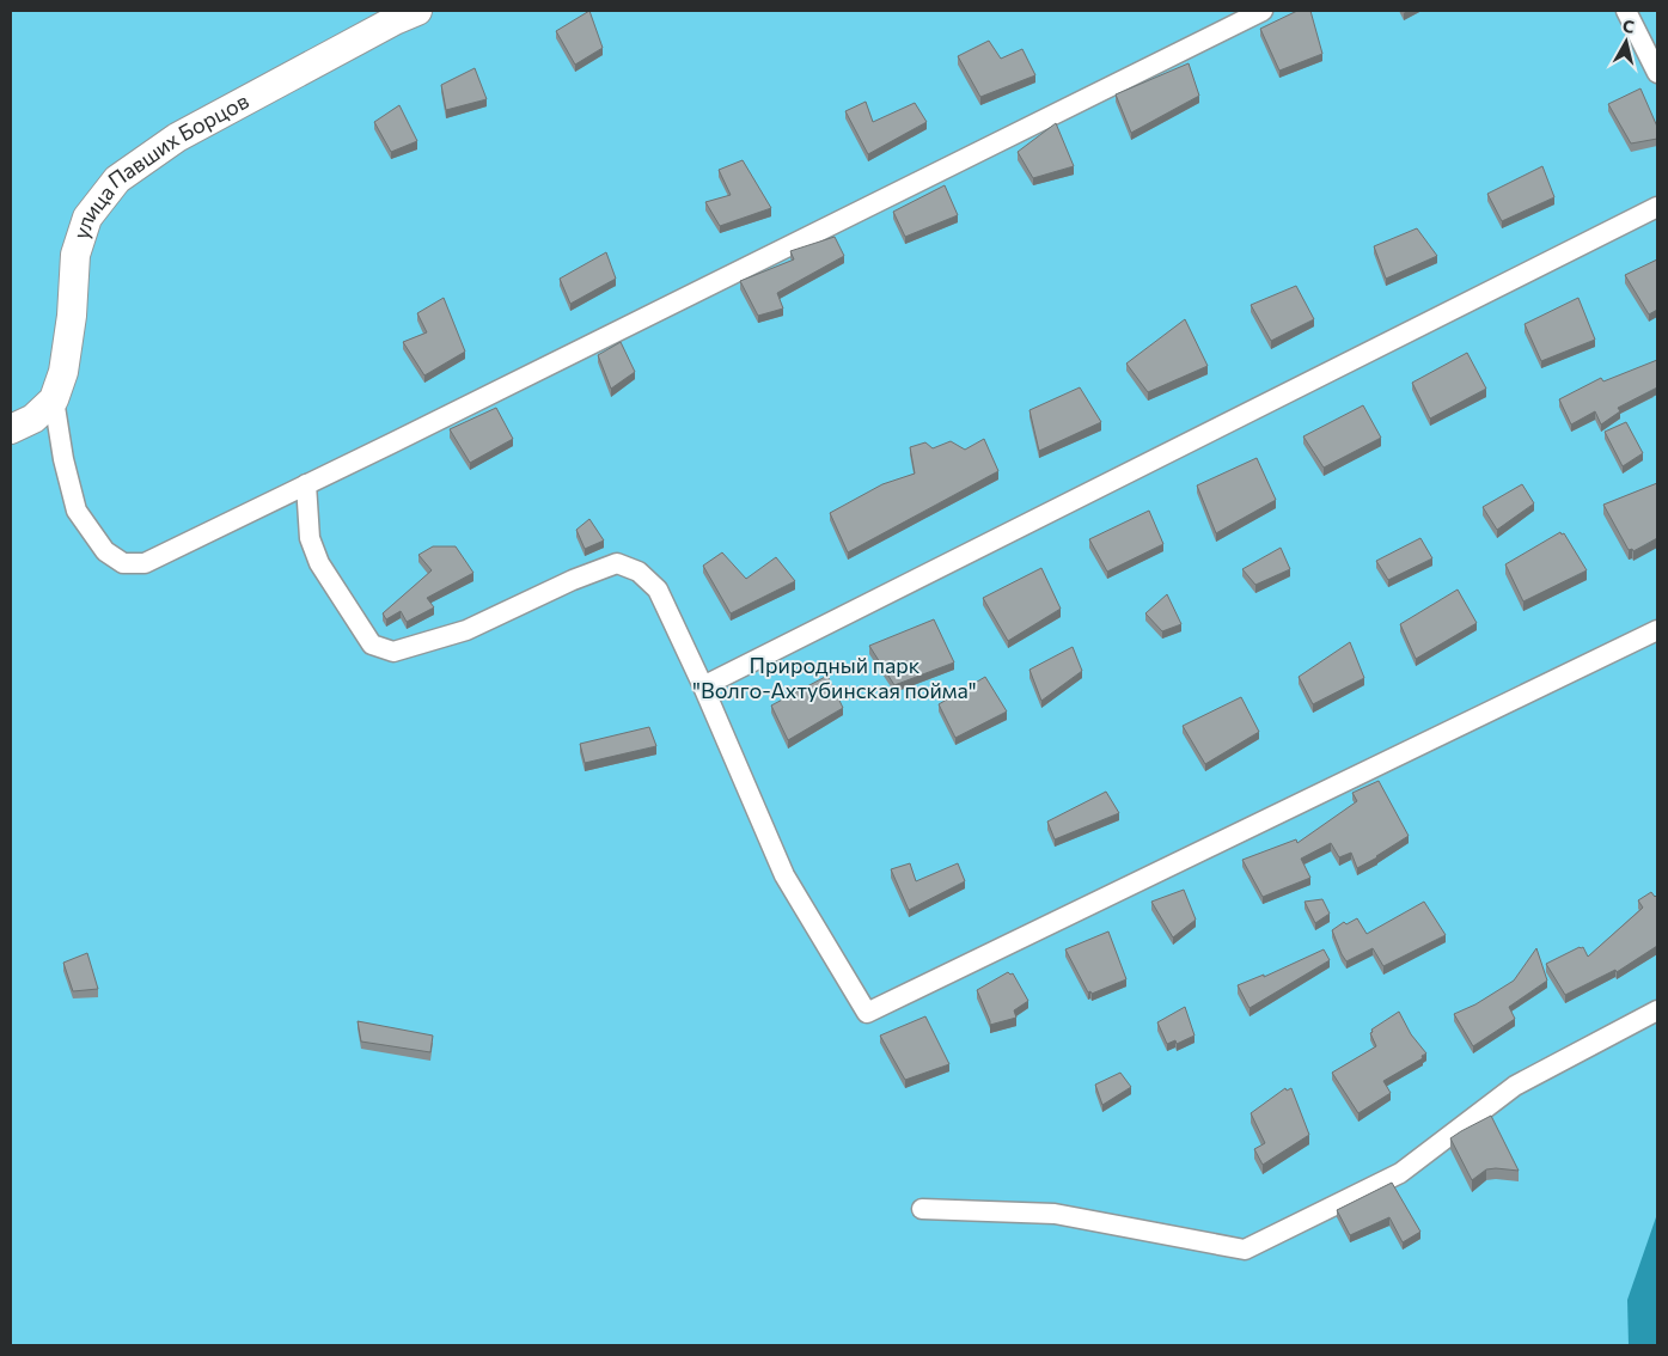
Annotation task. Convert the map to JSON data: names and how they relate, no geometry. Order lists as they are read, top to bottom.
{
  "streets": {
    "street": ["улица Павших Борцов"]
  },
  "parks": ["Природный парк \"Волго-Ахтубинская пойма\""],
  "north": "top"
}
